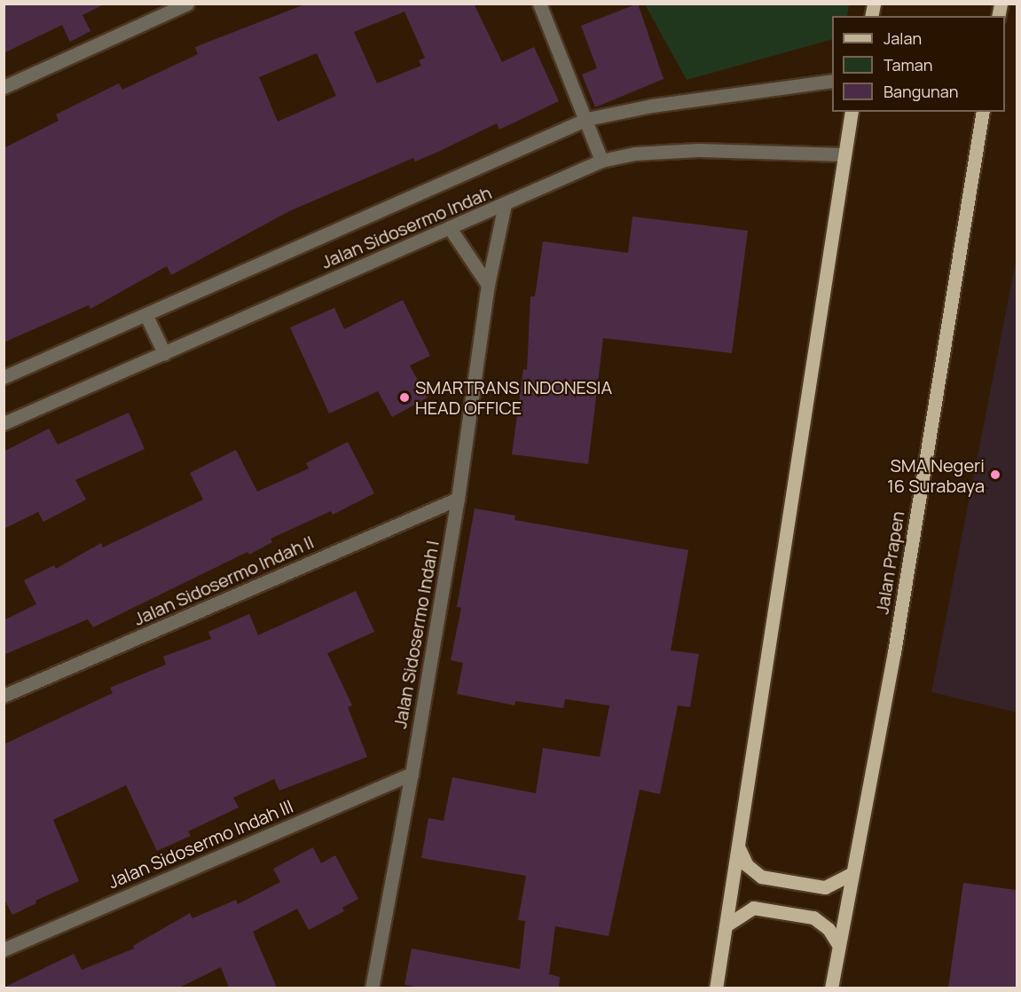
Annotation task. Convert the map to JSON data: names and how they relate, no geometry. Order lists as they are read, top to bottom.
{
  "streets": {
    "main road": ["Jalan Prapen"],
    "street": [
      "Jalan Sidosermo Indah",
      "Jalan Sidosermo Indah II",
      "Jalan Sidosermo Indah I",
      "Jalan Sidosermo Indah III"
    ]
  },
  "crossings": [
    ["Jalan Sidosermo Indah", "Jalan Sidosermo Indah I"],
    ["Jalan Sidosermo Indah II", "Jalan Sidosermo Indah I"],
    ["Jalan Sidosermo Indah I", "Jalan Sidosermo Indah III"]
  ],
  "places": ["SMARTRANS INDONESIA HEAD OFFICE", "SMA Negeri 16 Surabaya"],
  "legend": ["Jalan", "Taman", "Bangunan"]
}
